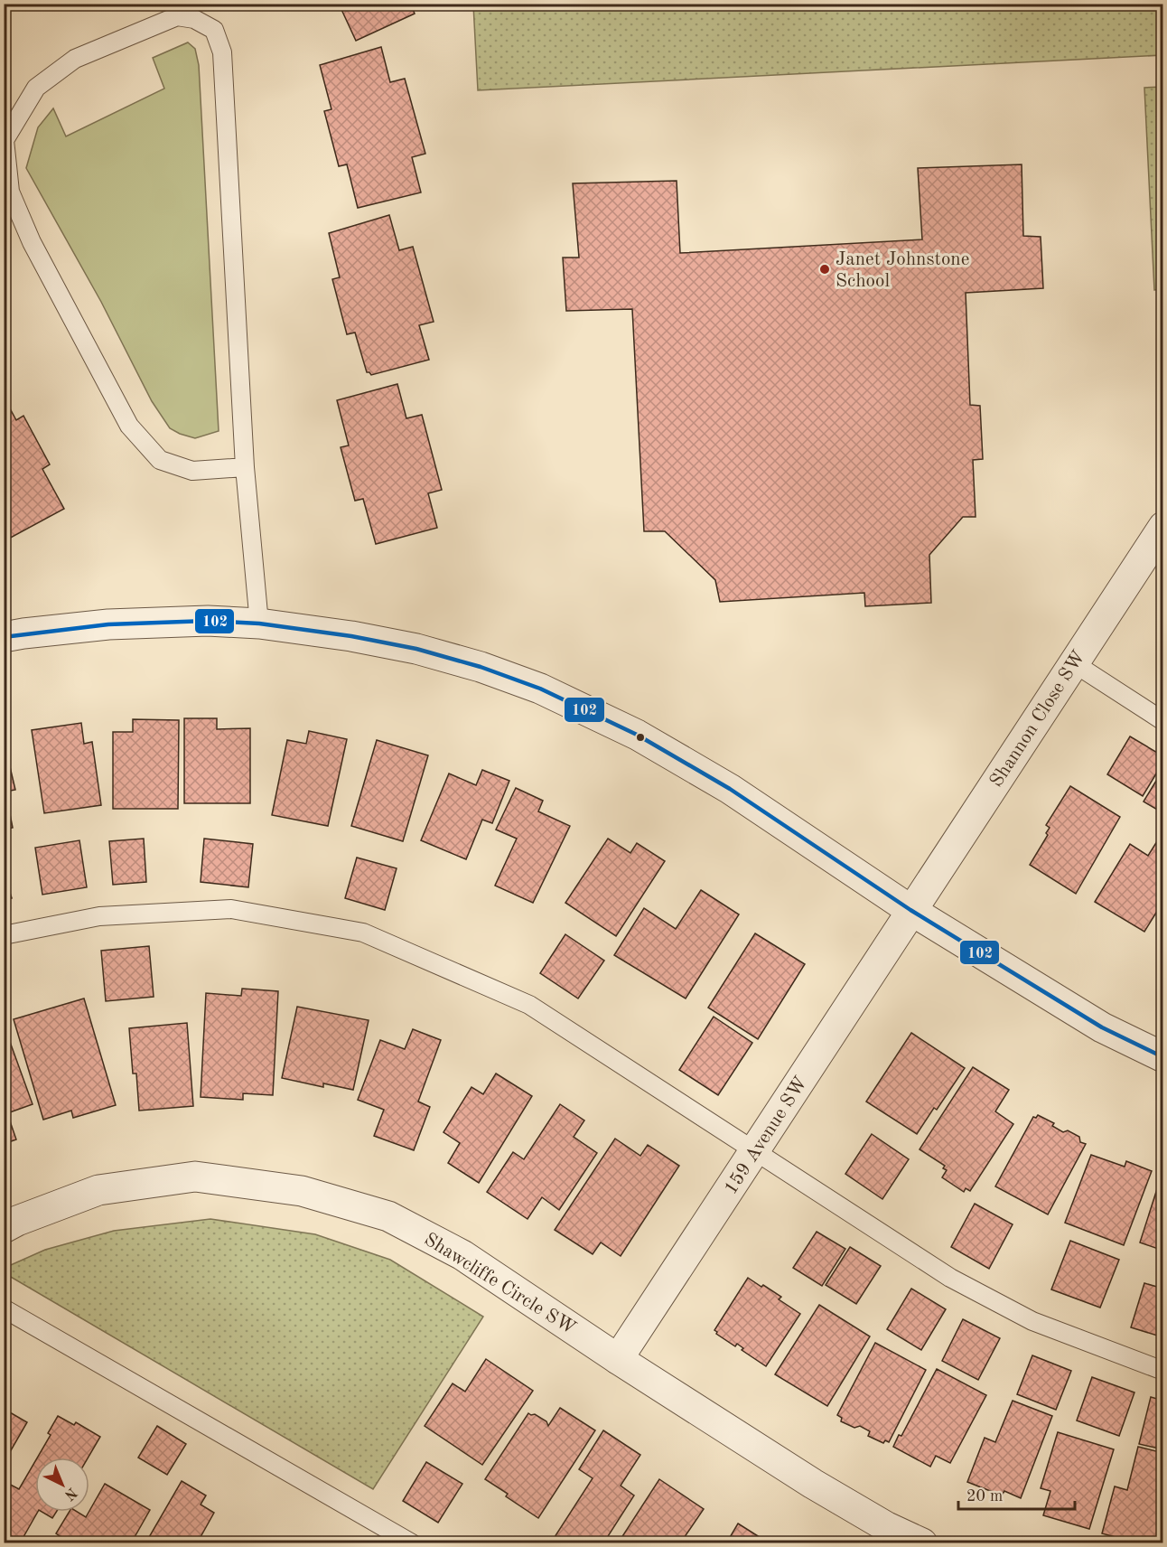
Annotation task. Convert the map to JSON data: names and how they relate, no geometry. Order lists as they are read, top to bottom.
{
  "streets": {
    "street": ["Shannon Close SW", "159 Avenue SW", "Shawcliffe Circle SW"]
  },
  "crossings": [
    ["Shannon Close SW", "159 Avenue SW"],
    ["159 Avenue SW", "Shawcliffe Circle SW"]
  ],
  "places": ["Janet Johnstone School"],
  "lines": ["transit line 102"],
  "scale_bar": "20 m",
  "north": "bottom right"
}
